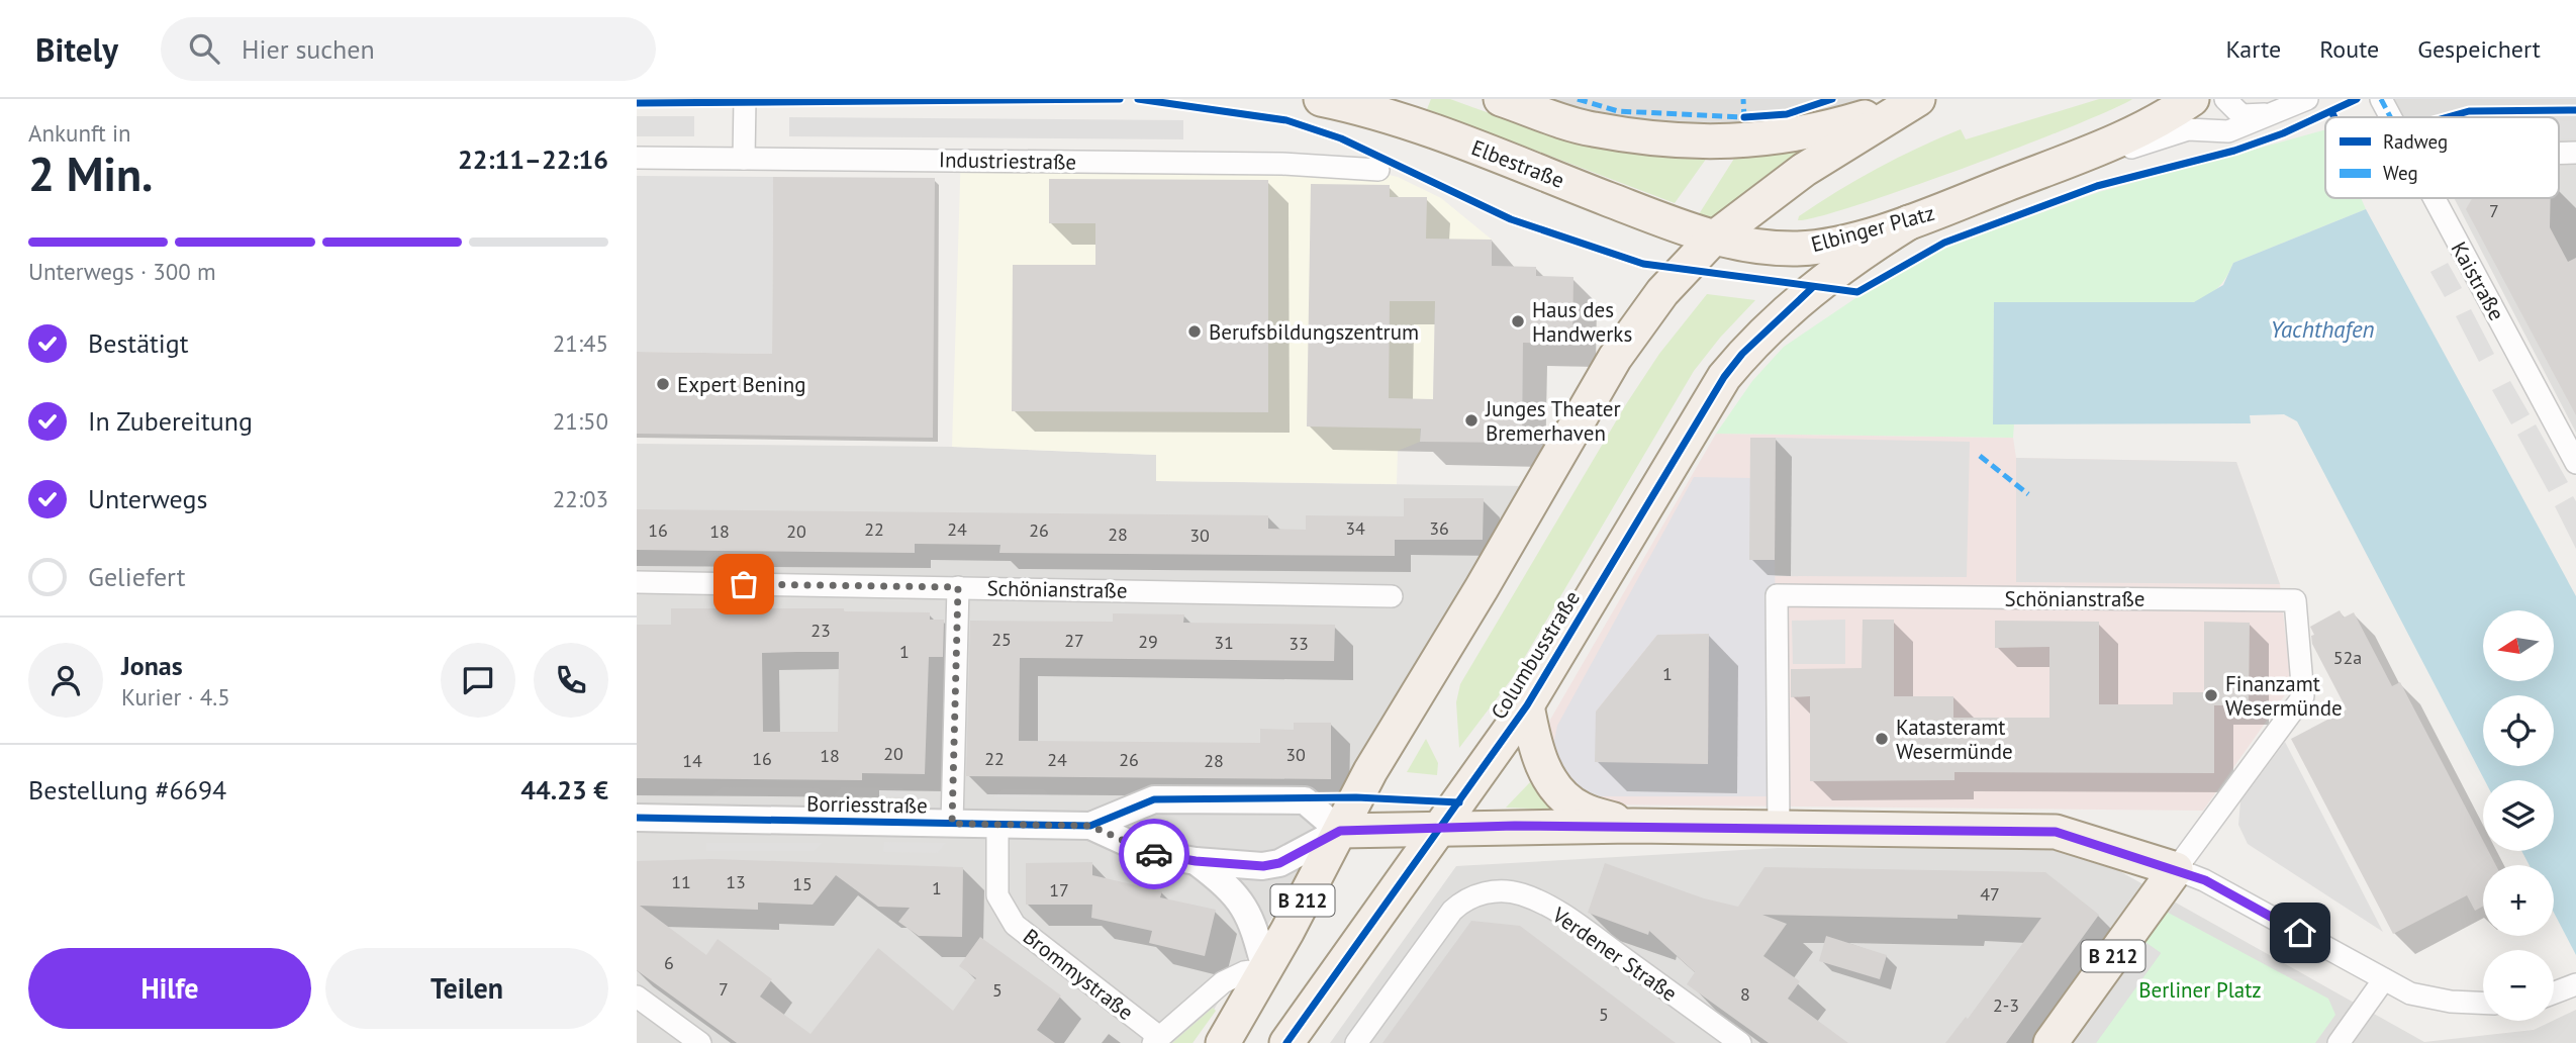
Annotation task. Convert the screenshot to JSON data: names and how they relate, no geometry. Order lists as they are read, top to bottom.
{
  "streets": {
    "main road": [
      "Elbestraße",
      "Elbinger Platz",
      "Columbusstraße",
      "Borriesstraße",
      "B 212"
    ],
    "street": [
      "Industriestraße",
      "Kaistraße",
      "Schönianstraße",
      "Verdener Straße",
      "Brommystraße"
    ]
  },
  "crossings": [
    ["Elbestraße", "Elbinger Platz"],
    ["Elbinger Platz", "Columbusstraße"],
    ["Schönianstraße", "Borriesstraße"],
    ["Schönianstraße", "B 212"],
    ["Columbusstraße", "Borriesstraße"],
    ["Borriesstraße", "B 212"],
    ["Borriesstraße", "Brommystraße"]
  ],
  "water": ["Yachthafen"],
  "parks": ["Berliner Platz"],
  "places": [
    "Haus des Handwerks",
    "Berufsbildungszentrum",
    "Expert Bening",
    "Junges Theater Bremerhaven",
    "Finanzamt Wesermünde",
    "Katasteramt Wesermünde"
  ],
  "house_numbers": [
    "7",
    "34",
    "36",
    "22",
    "24",
    "16",
    "26",
    "18",
    "20",
    "28",
    "30",
    "23",
    "25",
    "27",
    "29",
    "31",
    "33",
    "1",
    "52a",
    "1",
    "20",
    "30",
    "18",
    "16",
    "22",
    "24",
    "26",
    "14",
    "28",
    "11",
    "13",
    "15",
    "1",
    "17",
    "47",
    "6",
    "7",
    "5",
    "8",
    "2-3",
    "5"
  ],
  "legend": ["Radweg", "Weg"],
  "north": "left",
  "page": {
    "header": "Bitely",
    "search": "Hier suchen",
    "nav": ["Karte", "Route", "Gespeichert"],
    "heading": ["2 Min.", "Ankunft in", "22:11–22:16"],
    "panel": [
      "Jonas",
      "Kurier · 4.5",
      "Bestellung #6694",
      "44.23 €"
    ],
    "bar": "Unterwegs · 300 m",
    "list": [
      ["Bestätigt", "21:45"],
      ["In Zubereitung", "21:50"],
      ["Unterwegs", "22:03"],
      "Geliefert"
    ],
    "map_buttons": ["+", "−"],
    "buttons": ["Hilfe", "Teilen"]
  }
}
